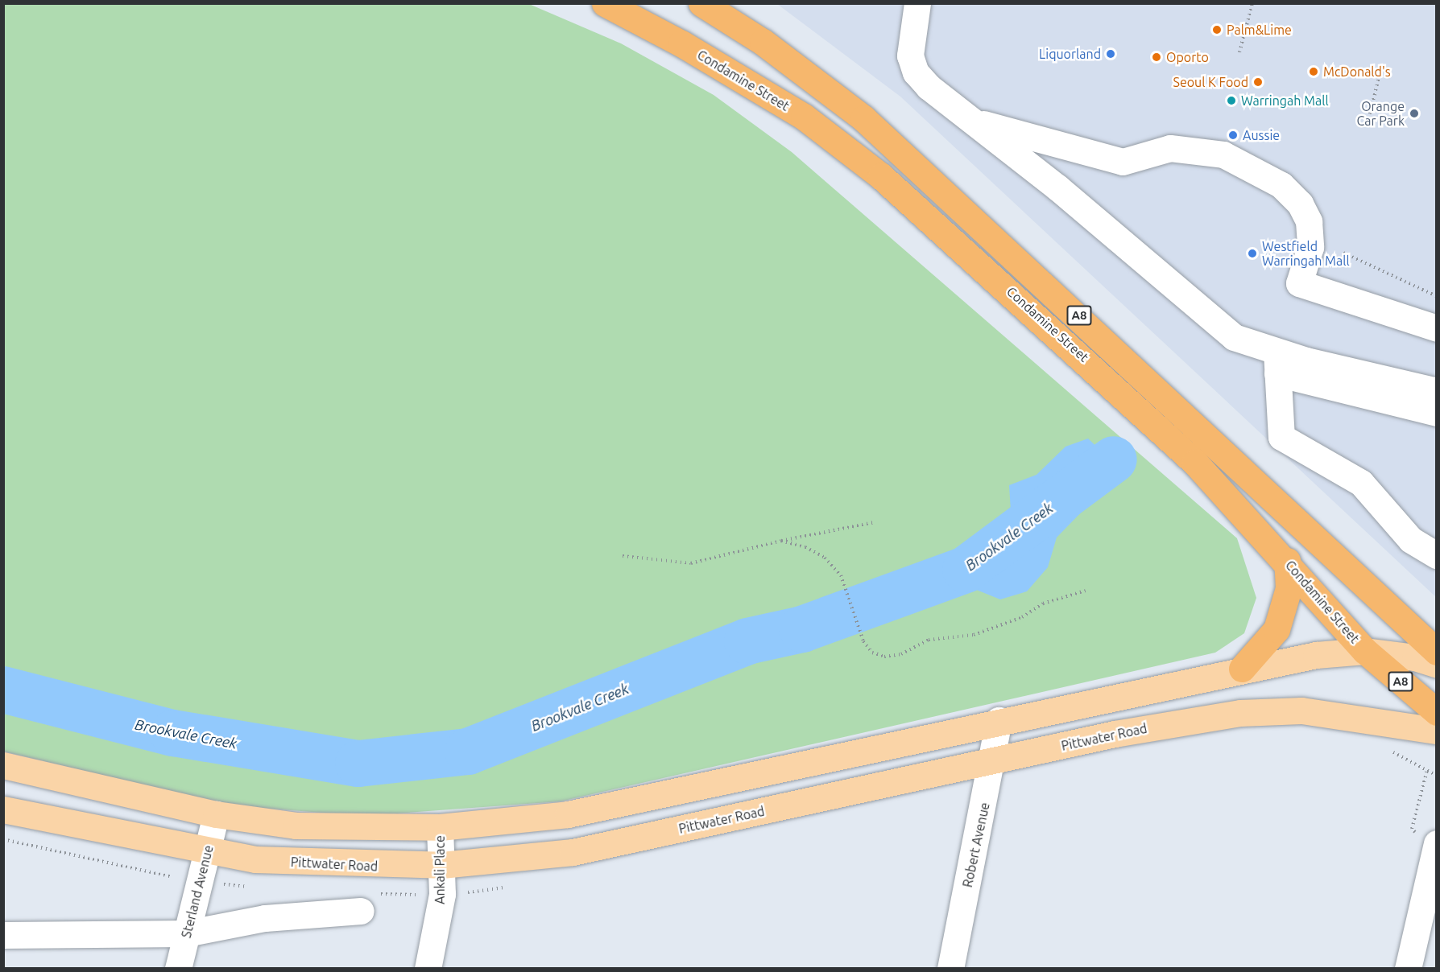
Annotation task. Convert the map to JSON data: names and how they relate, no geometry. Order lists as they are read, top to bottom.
{
  "streets": {
    "highway": ["Condamine Street", "A8"],
    "main road": ["Pittwater Road"],
    "street": ["Robert Avenue", "Ankali Place", "Sterland Avenue"]
  },
  "crossings": [
    ["Pittwater Road", "Robert Avenue"],
    ["Pittwater Road", "Ankali Place"],
    ["Pittwater Road", "Sterland Avenue"]
  ],
  "water": ["Brookvale Creek"],
  "places": [
    "Palm&Lime",
    "Liquorland",
    "Oporto",
    "McDonald's",
    "Seoul K Food",
    "Warringah Mall",
    "Orange Car Park",
    "Aussie",
    "Westfield Warringah Mall"
  ]
}
